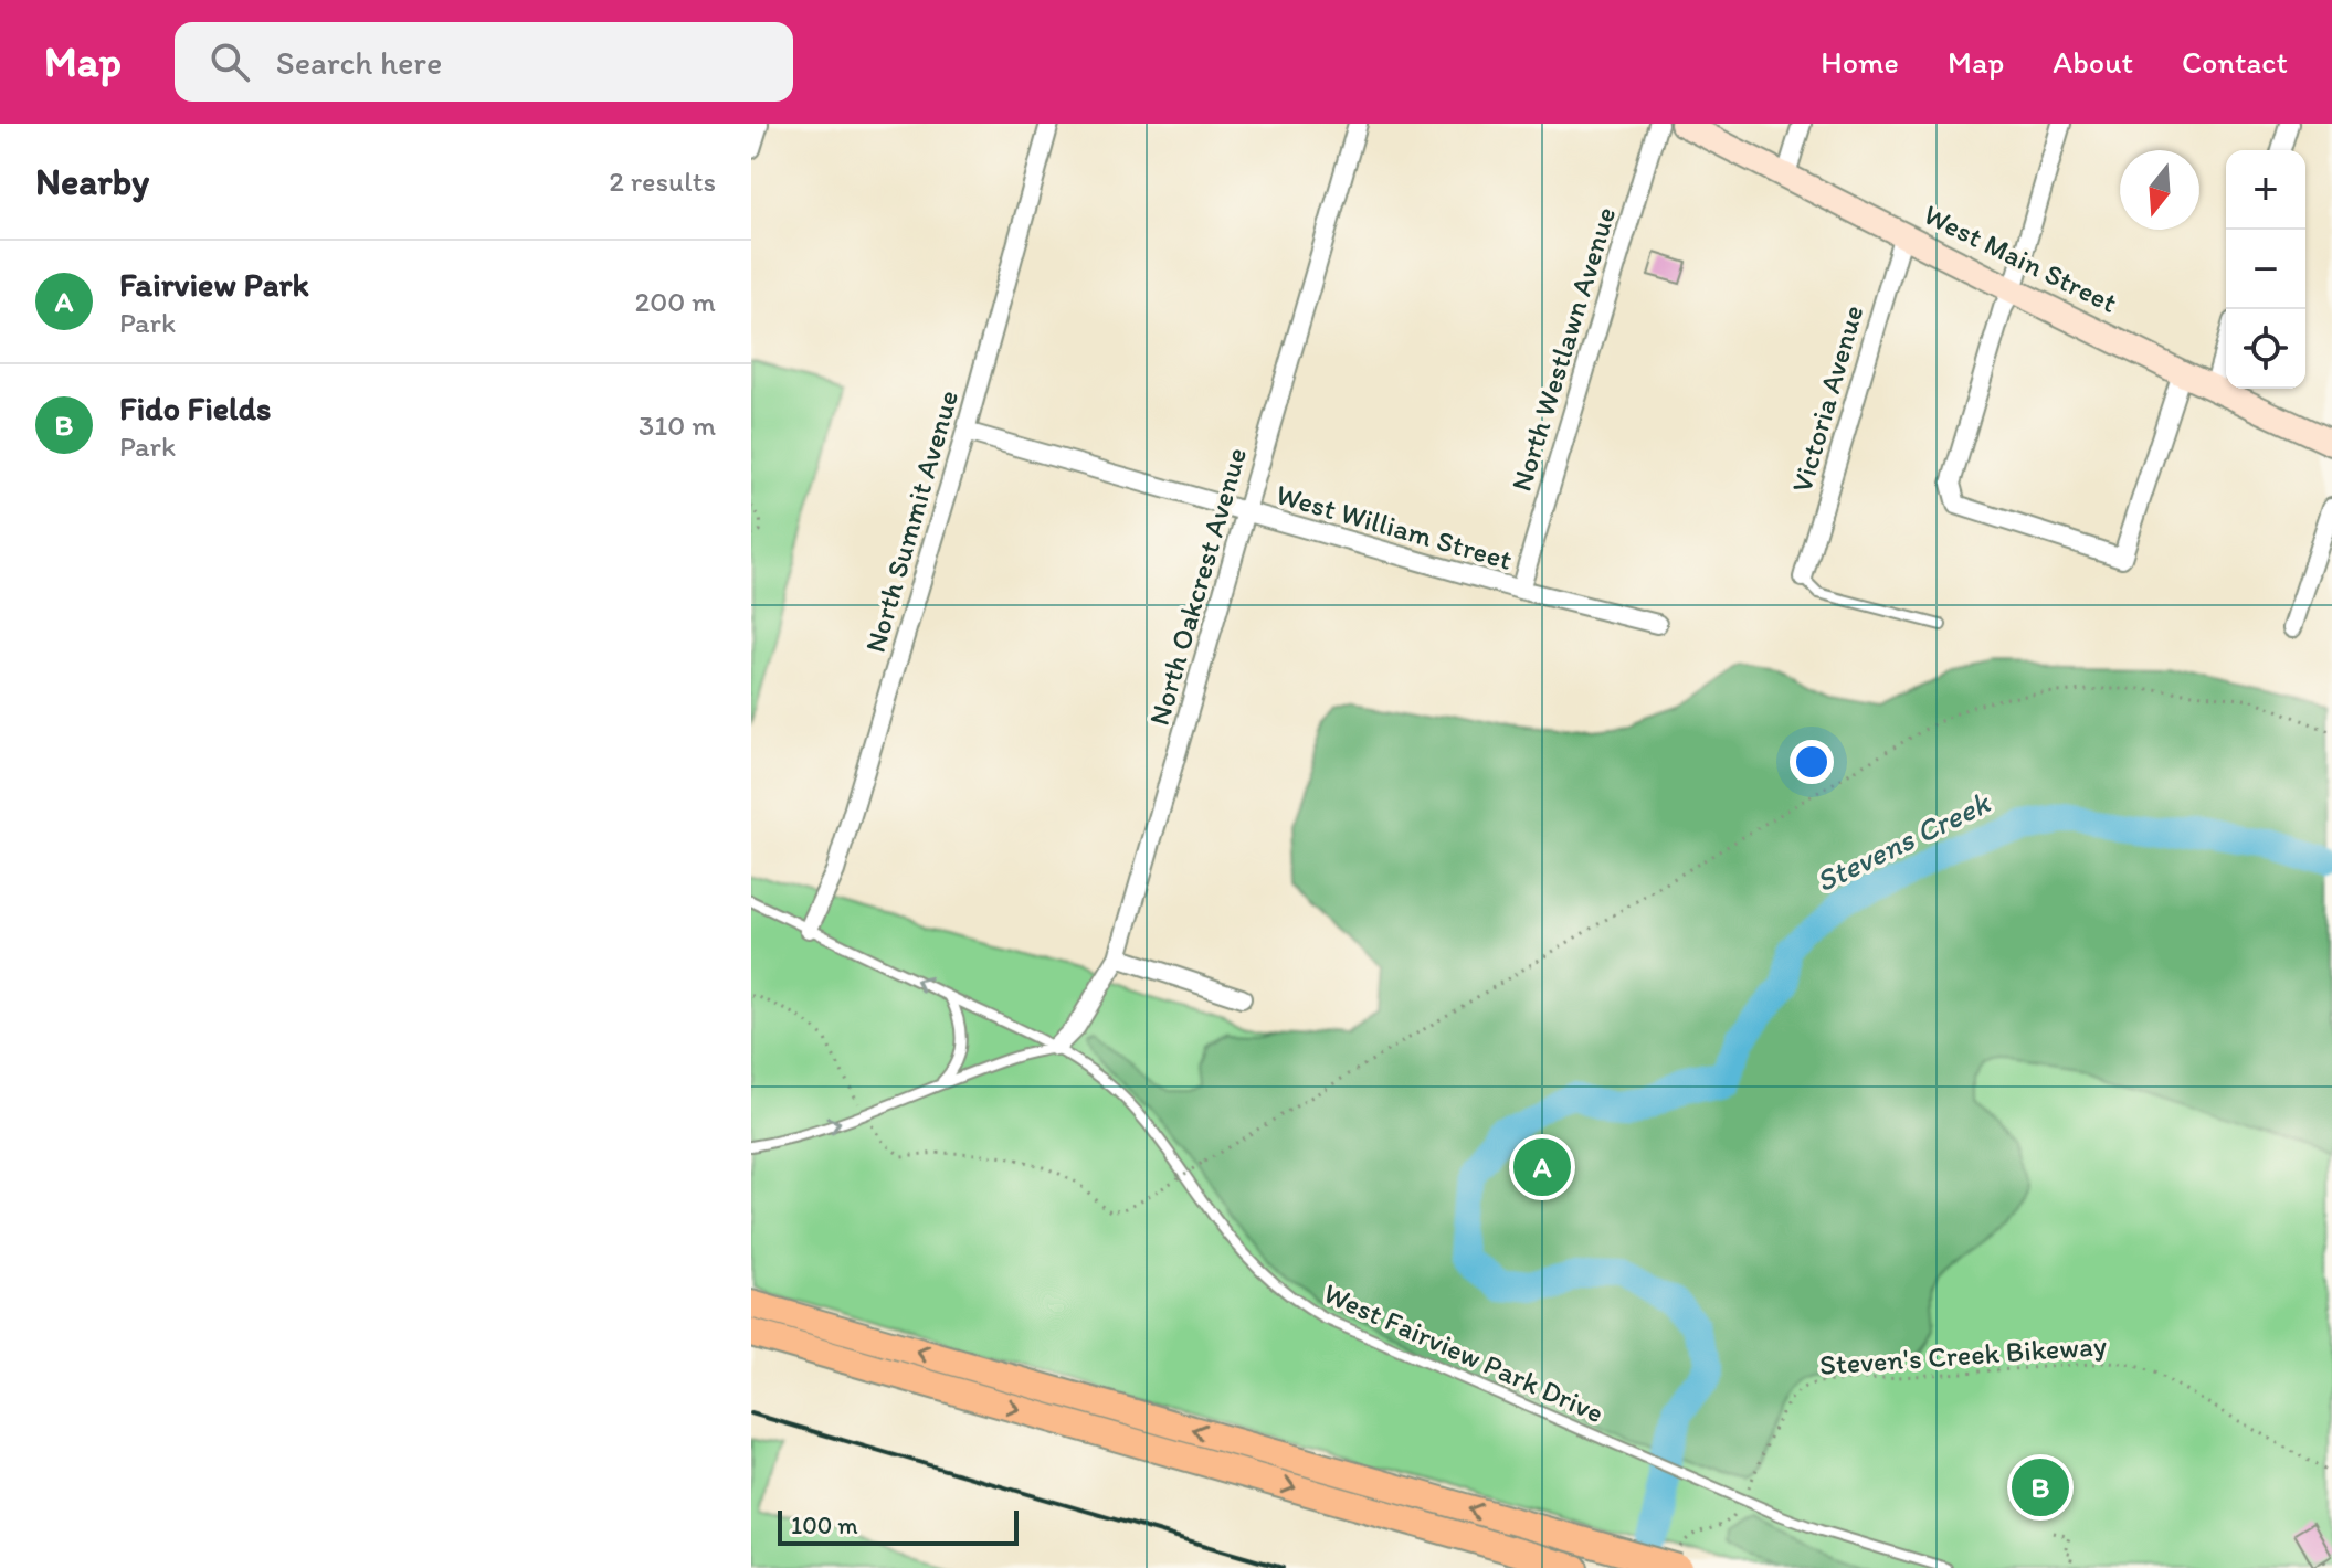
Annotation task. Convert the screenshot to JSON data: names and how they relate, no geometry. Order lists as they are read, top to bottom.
{
  "streets": {
    "street": [
      "West Main Street",
      "North Westlawn Avenue",
      "Victoria Avenue",
      "North Summit Avenue",
      "West William Street",
      "North Oakcrest Avenue"
    ],
    "lane": ["West Fairview Park Drive"],
    "path": ["Steven's Creek Bikeway"]
  },
  "crossings": [
    ["West Main Street", "Victoria Avenue"],
    ["North Westlawn Avenue", "West William Street"],
    ["North Summit Avenue", "West William Street"],
    ["North Summit Avenue", "West Fairview Park Drive"],
    ["West William Street", "North Oakcrest Avenue"],
    ["North Oakcrest Avenue", "West Fairview Park Drive"],
    ["West Fairview Park Drive", "Steven's Creek Bikeway"]
  ],
  "water": ["Stevens Creek"],
  "scale_bar": "100 m",
  "north": "bottom",
  "page": {
    "header": "Map",
    "search": "Search here",
    "nav": [
      "Home",
      "Map",
      "About",
      "Contact"
    ],
    "heading": ["Nearby", "2 results"],
    "map_buttons": ["+", "−"],
    "list": [
      {
        "mark": "A",
        "name": "Fairview Park",
        "note": "Park",
        "value": "200 m"
      },
      {
        "mark": "B",
        "name": "Fido Fields",
        "note": "Park",
        "value": "310 m"
      }
    ],
    "pins": ["A", "B"],
    "scale": "100 m"
  }
}
